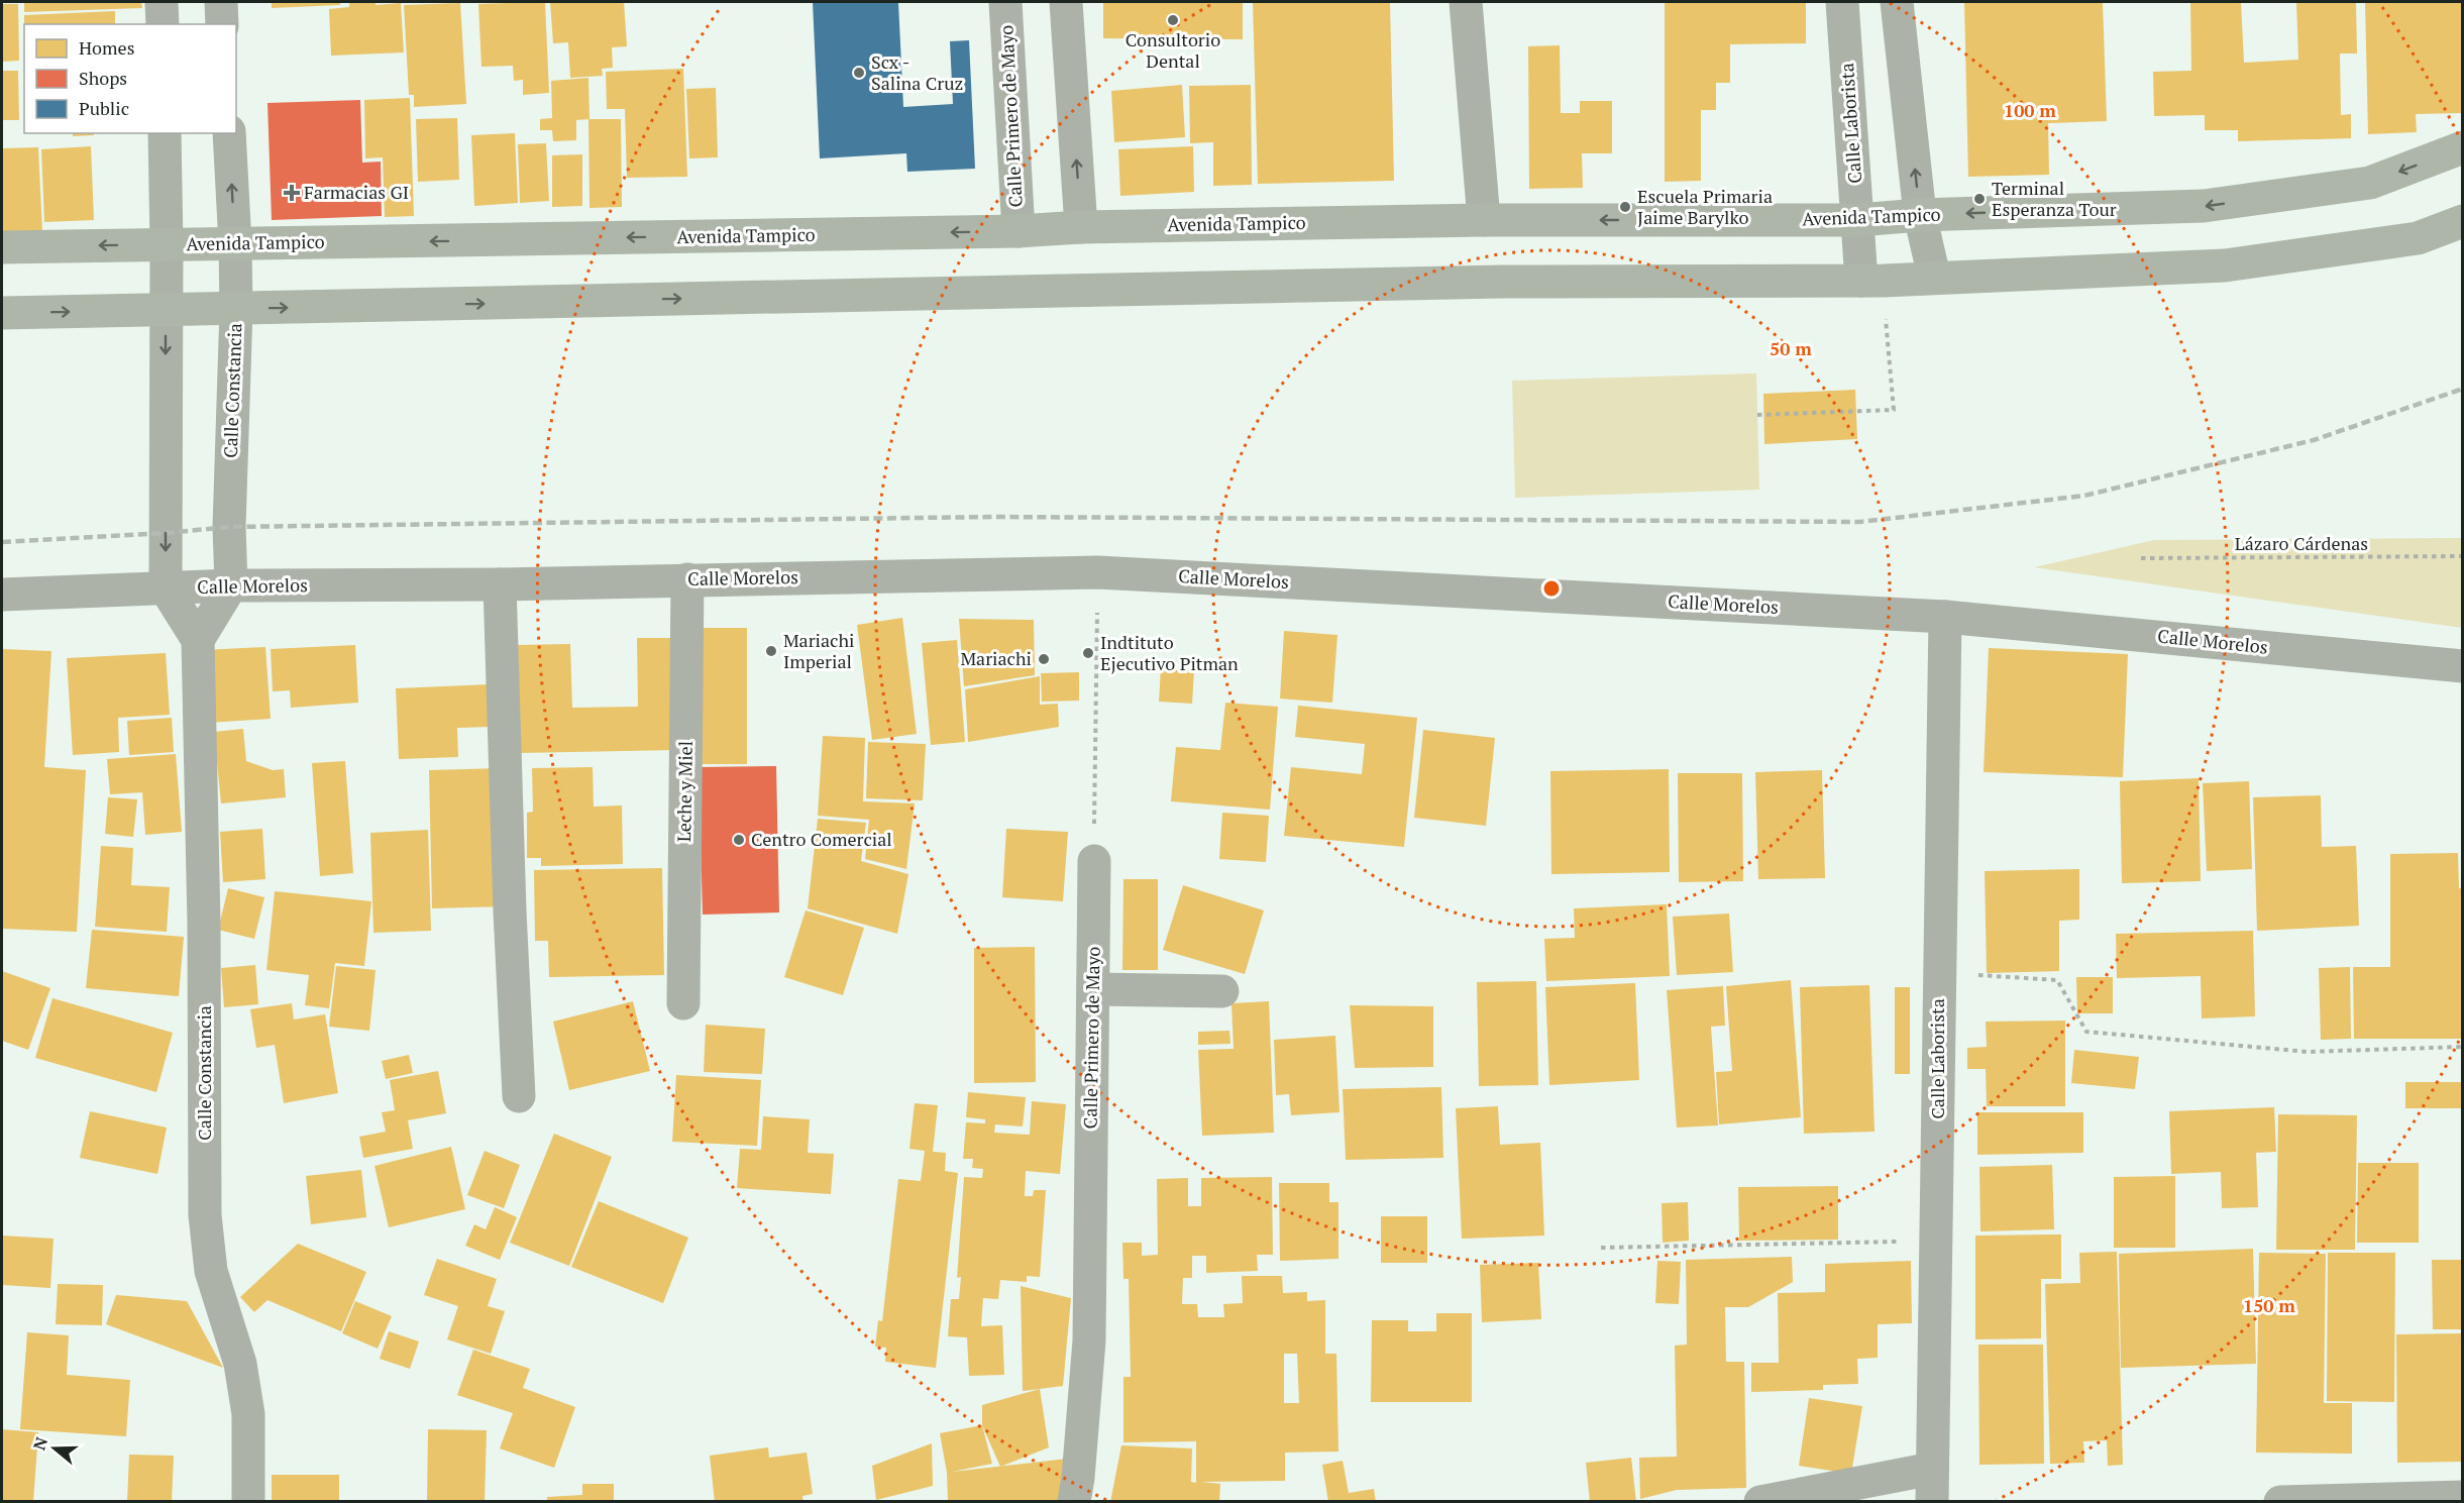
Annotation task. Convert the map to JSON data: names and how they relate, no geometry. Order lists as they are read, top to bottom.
{
  "streets": {
    "main road": ["Avenida Tampico"],
    "street": [
      "Calle Primero de Mayo",
      "Calle Laborista",
      "Calle Constancia",
      "Calle Morelos",
      "Leche y Miel"
    ],
    "path": ["Lázaro Cárdenas"]
  },
  "crossings": [
    ["Calle Primero de Mayo", "Avenida Tampico"],
    ["Calle Laborista", "Avenida Tampico"],
    ["Calle Laborista", "Calle Morelos"],
    ["Avenida Tampico", "Calle Constancia"],
    ["Calle Constancia", "Calle Morelos"],
    ["Calle Morelos", "Leche y Miel"]
  ],
  "places": {
    "other": [
      "Consultorio Dental",
      "Scx - Salina Cruz",
      "Terminal Esperanza Tour",
      "Escuela Primaria Jaime Barylko",
      "Mariachi Imperial",
      "Indtituto Ejecutivo Pitman",
      "Mariachi",
      "Centro Comercial"
    ],
    "health": ["Farmacias GI"]
  },
  "legend": ["Homes", "Shops", "Public"],
  "north": "left",
  "rings": ["100 m", "50 m", "150 m"]
}
